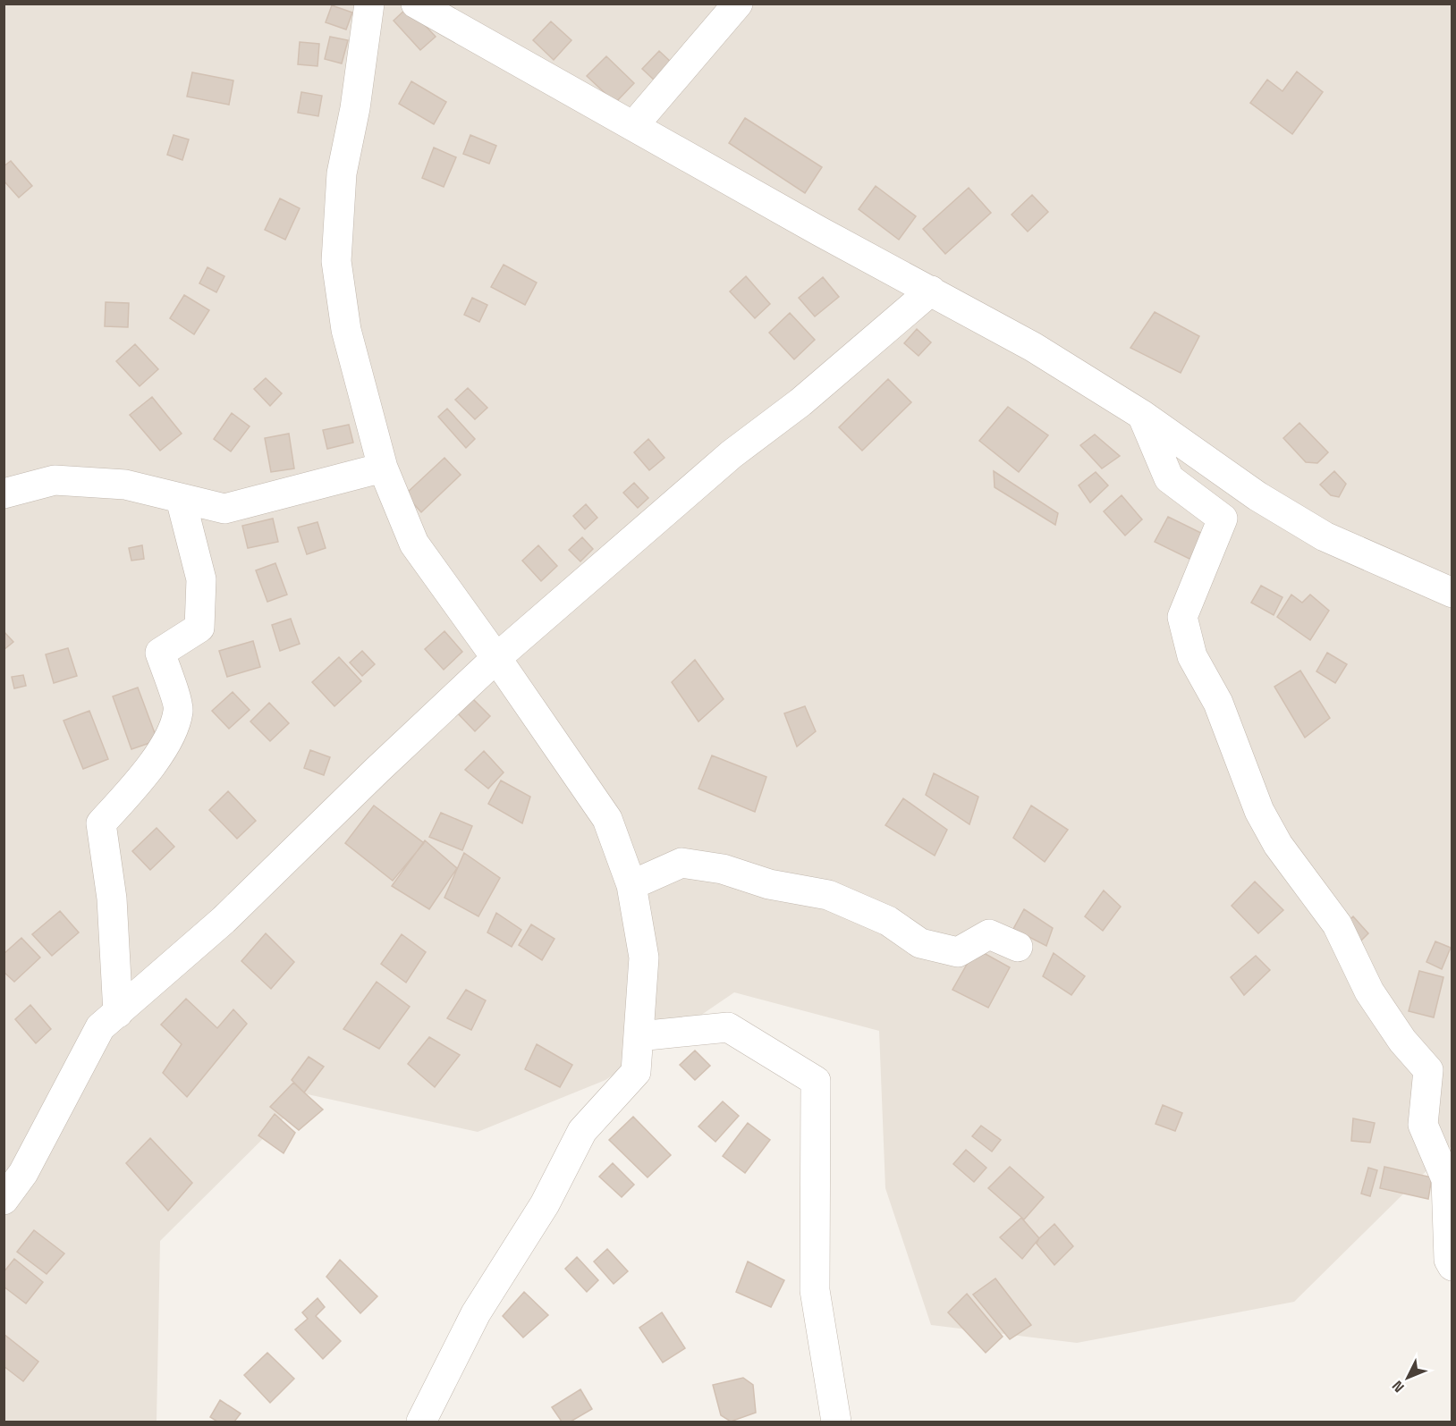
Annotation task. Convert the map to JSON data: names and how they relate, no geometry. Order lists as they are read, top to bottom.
{
  "north": "bottom left"
}
